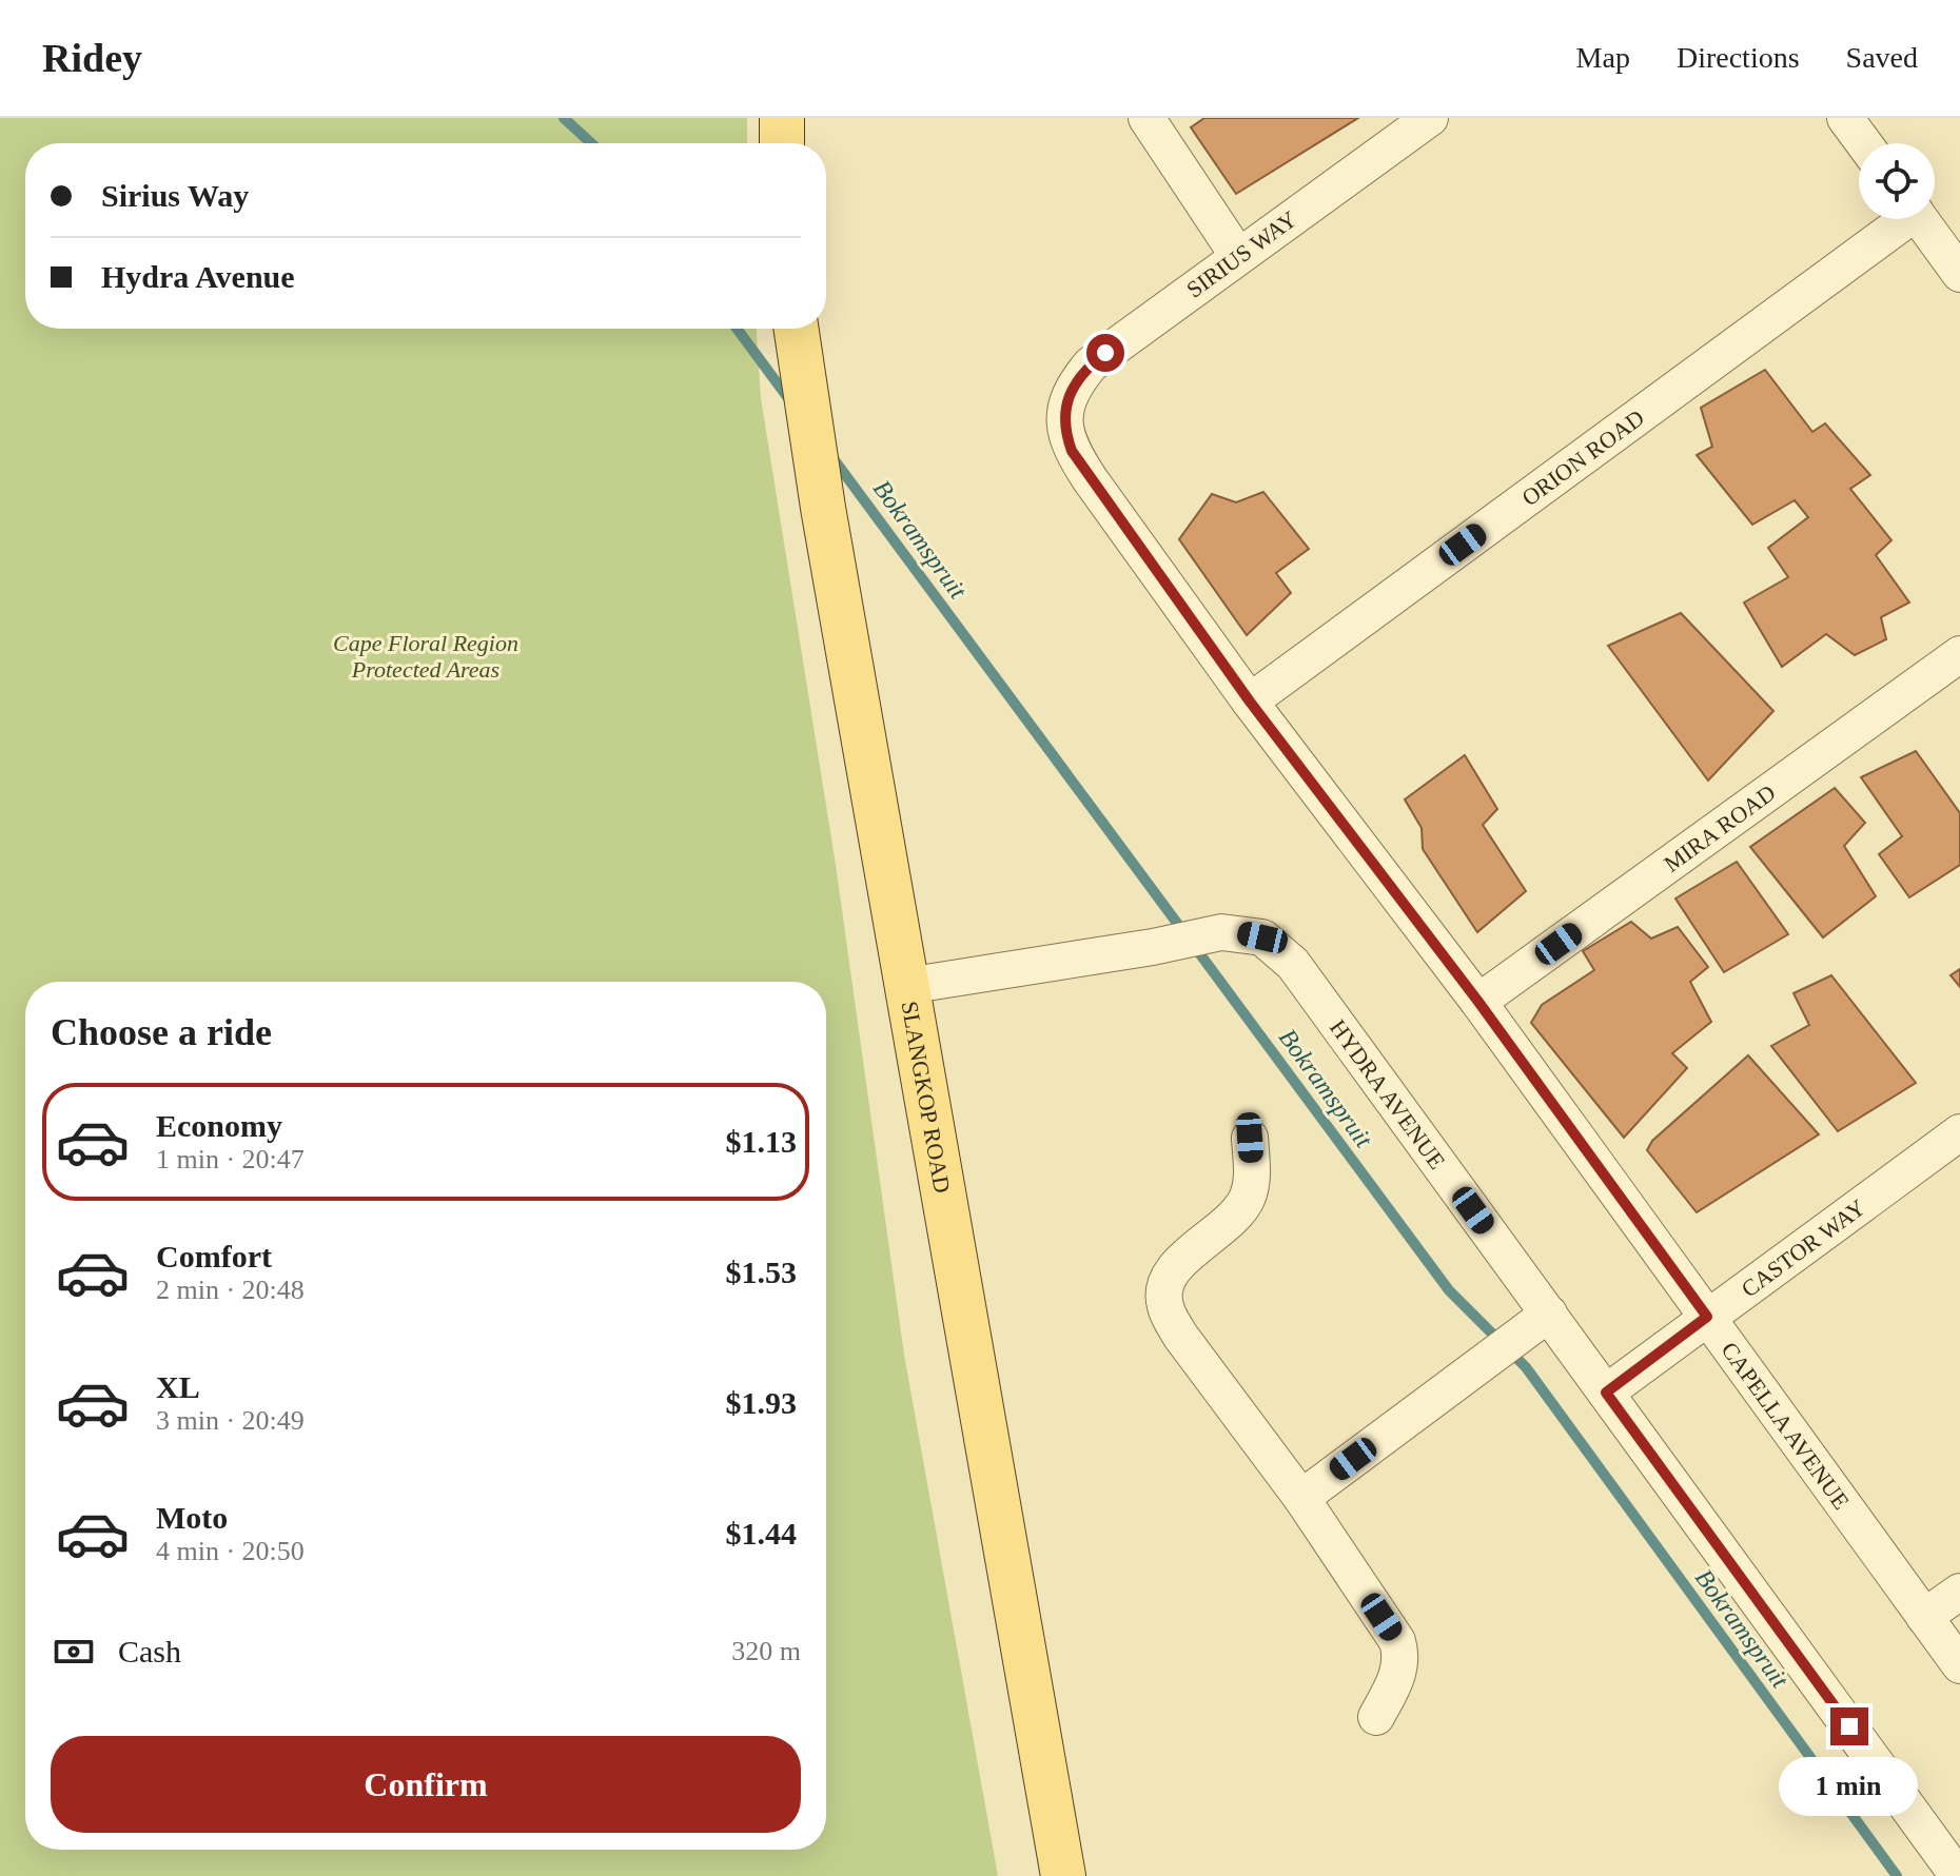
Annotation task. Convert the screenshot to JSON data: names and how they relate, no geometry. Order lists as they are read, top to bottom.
{
  "streets": {
    "main road": ["SLANGKOP ROAD"],
    "street": [
      "SIRIUS WAY",
      "ORION ROAD",
      "MIRA ROAD",
      "HYDRA AVENUE",
      "CASTOR WAY",
      "CAPELLA AVENUE"
    ]
  },
  "crossings": [
    ["SIRIUS WAY", "CAPELLA AVENUE"],
    ["ORION ROAD", "CAPELLA AVENUE"],
    ["MIRA ROAD", "CAPELLA AVENUE"],
    ["HYDRA AVENUE", "SLANGKOP ROAD"],
    ["HYDRA AVENUE", "CASTOR WAY"],
    ["CASTOR WAY", "CAPELLA AVENUE"]
  ],
  "water": ["Bokramspruit"],
  "parks": ["Cape Floral Region Protected Areas"],
  "page": {
    "header": "Ridey",
    "nav": ["Map", "Directions", "Saved"],
    "banner": ["Sirius Way", "Hydra Avenue"],
    "heading": "Choose a ride",
    "list": [
      {
        "name": "Economy",
        "note": "1 min · 20:47",
        "value": "$1.13"
      },
      {
        "name": "Comfort",
        "note": "2 min · 20:48",
        "value": "$1.53"
      },
      {
        "name": "XL",
        "note": "3 min · 20:49",
        "value": "$1.93"
      },
      {
        "name": "Moto",
        "note": "4 min · 20:50",
        "value": "$1.44"
      }
    ],
    "pay": ["Cash", "320 m"],
    "buttons": "Confirm",
    "bubble": "1 min"
  }
}
